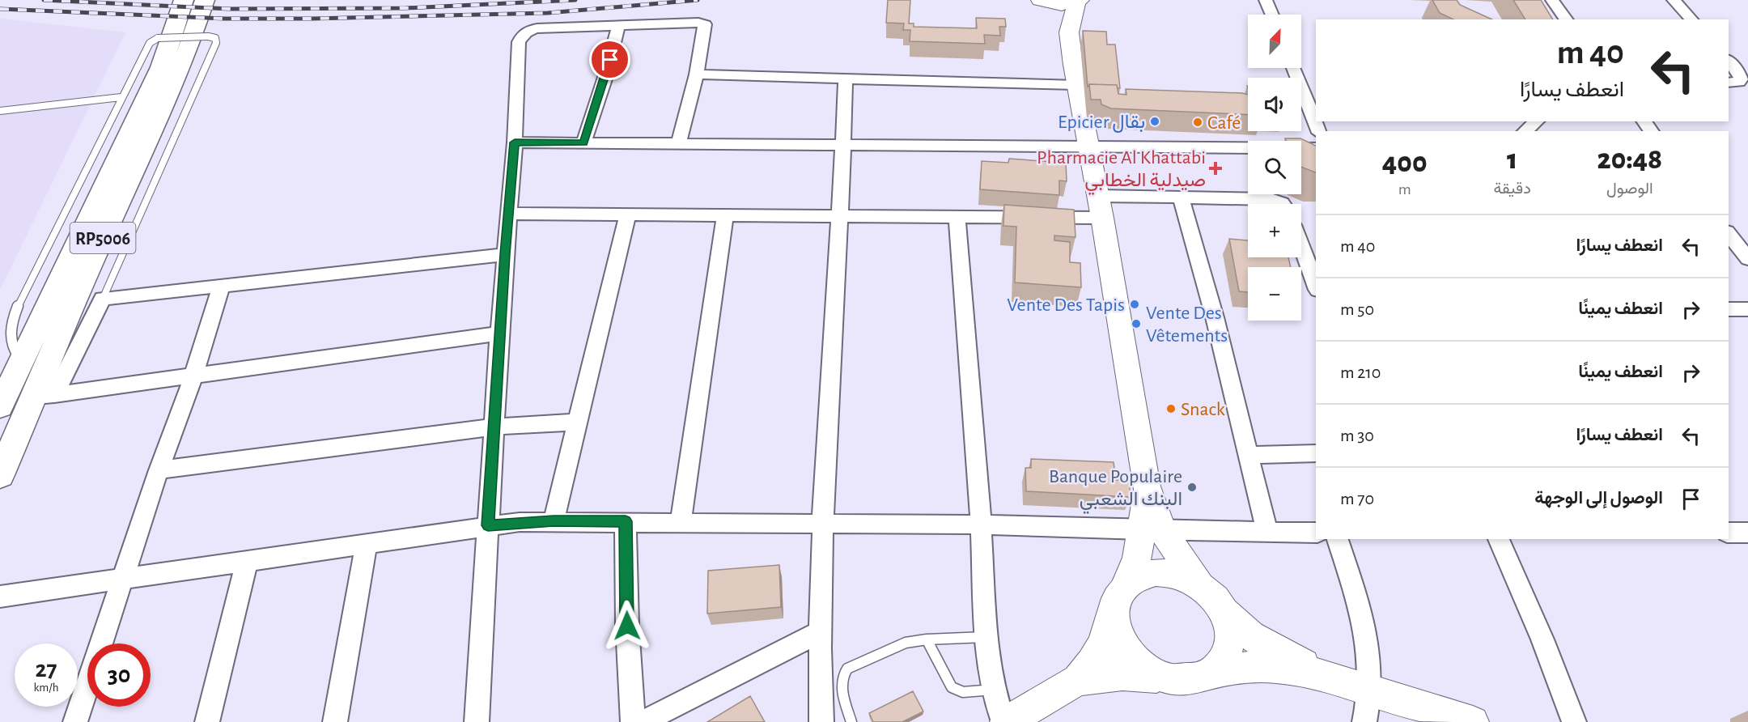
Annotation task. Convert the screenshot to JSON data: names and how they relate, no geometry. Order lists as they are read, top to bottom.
{
  "streets": {
    "main road": ["RP5006"]
  },
  "places": {
    "other": [
      "Epicier بقال",
      "Café",
      "Vente Des Tapis",
      "Vente Des Vêtements",
      "Snack",
      "Banque Populaire البنك الشعبي"
    ],
    "health": ["Pharmacie Al Khattabi صيدلية الخطابي"]
  },
  "north": "top right",
  "page": {
    "map_buttons": ["+", "−"],
    "turn": ["40 m", "انعطف يسارًا"],
    "eta": [
      "20:48",
      "الوصول",
      "1",
      "دقيقة",
      "400",
      "m"
    ],
    "list": [
      {
        "name": "انعطف يسارًا",
        "value": "40 m"
      },
      {
        "name": "انعطف يمينًا",
        "value": "50 m"
      },
      {
        "name": "انعطف يمينًا",
        "value": "210 m"
      },
      {
        "name": "انعطف يسارًا",
        "value": "30 m"
      },
      {
        "name": "الوصول إلى الوجهة",
        "value": "70 m"
      }
    ],
    "speed": "27 km/h",
    "limit": "30"
  }
}
